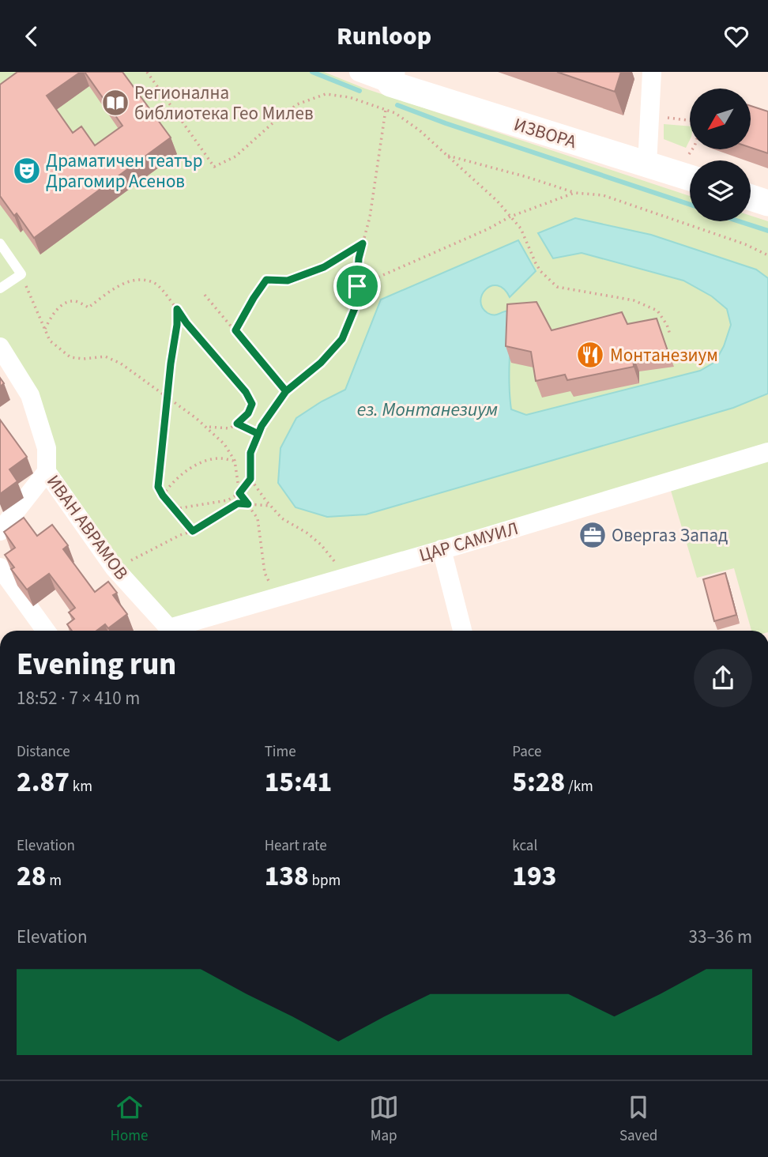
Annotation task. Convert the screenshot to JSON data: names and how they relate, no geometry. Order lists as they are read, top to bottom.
{
  "streets": {
    "main road": ["ИЗВОРА"],
    "street": ["ИВАН АВРАМОВ", "ЦАР САМУИЛ"]
  },
  "water": ["ез. Монтанезиум"],
  "places": {
    "library": ["Регионална библиотека Гео Милев"],
    "theatre": ["Драматичен театър Драгомир Асенов"],
    "restaurant": ["Монтанезиум"],
    "office": ["Овергаз Запад"]
  },
  "north": "bottom left",
  "page": {
    "header": "Runloop",
    "heading": ["Evening run", "18:52 · 7 × 410 m"],
    "stats": [
      ["Distance", "2.87 km"],
      ["Time", "15:41"],
      ["Pace", "5:28 /km"],
      ["Elevation", "28 m"],
      ["Heart rate", "138 bpm"],
      ["kcal", "193"]
    ],
    "chart": ["Elevation", "33–36 m"],
    "tabs": ["Home", "Map", "Saved"]
  }
}
